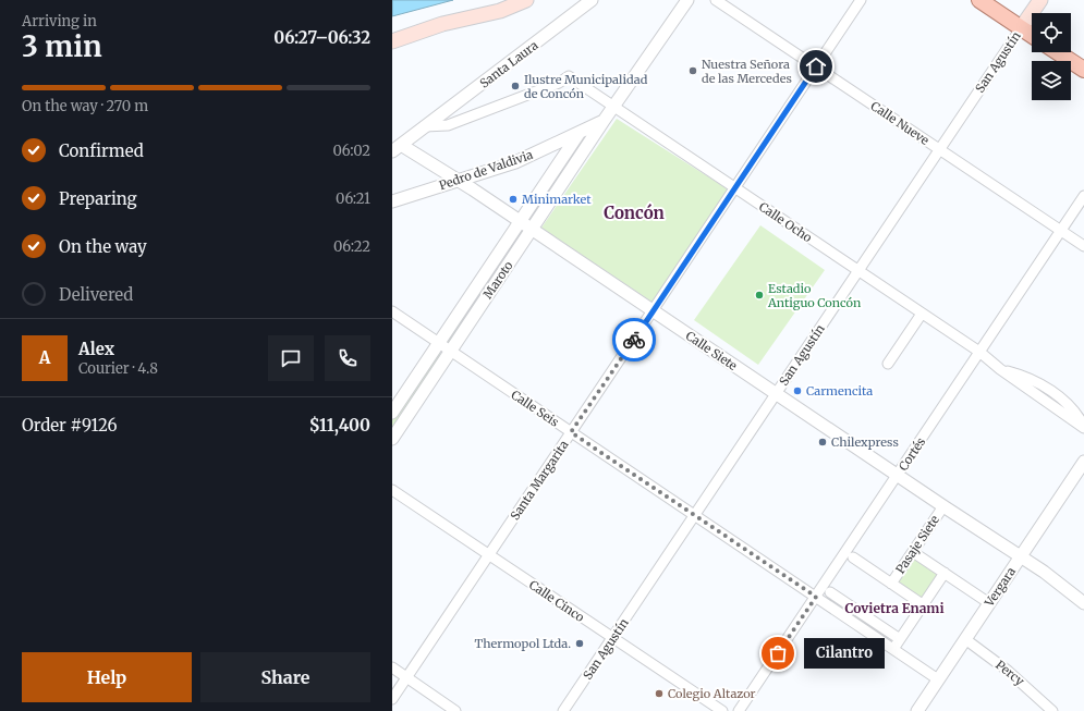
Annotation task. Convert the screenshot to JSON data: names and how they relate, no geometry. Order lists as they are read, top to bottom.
{
  "streets": {
    "main road": ["San Agustín"],
    "street": [
      "Santa Laura",
      "Calle Nueve",
      "Pedro de Valdivia",
      "Calle Ocho",
      "Maroto",
      "Calle Siete",
      "Calle Seis",
      "Cortés",
      "Santa Margarita",
      "Pasaje Siete",
      "Vergara",
      "Calle Cinco",
      "Percy"
    ]
  },
  "crossings": [
    ["San Agustín", "Calle Nueve"],
    ["San Agustín", "Calle Ocho"],
    ["San Agustín", "Calle Siete"],
    ["San Agustín", "Calle Seis"],
    ["San Agustín", "Calle Cinco"],
    ["Santa Laura", "Calle Ocho"],
    ["Santa Laura", "Calle Siete"],
    ["Calle Nueve", "Cortés"],
    ["Calle Nueve", "Santa Margarita"],
    ["Pedro de Valdivia", "Maroto"],
    ["Pedro de Valdivia", "Calle Siete"],
    ["Calle Ocho", "Maroto"],
    ["Calle Ocho", "Cortés"],
    ["Calle Ocho", "Santa Margarita"],
    ["Maroto", "Calle Siete"],
    ["Maroto", "Calle Seis"],
    ["Calle Siete", "Cortés"],
    ["Calle Siete", "Santa Margarita"],
    ["Calle Siete", "Pasaje Siete"],
    ["Calle Siete", "Vergara"],
    ["Calle Seis", "Cortés"],
    ["Calle Seis", "Santa Margarita"],
    ["Calle Seis", "Vergara"],
    ["Santa Margarita", "Calle Cinco"],
    ["Vergara", "Percy"]
  ],
  "districts": ["Concón", "Covietra Enami"],
  "places": [
    "Nuestra Señora de las Mercedes",
    "Ilustre Municipalidad de Concón",
    "Minimarket",
    "Estadio Antiguo Concón",
    "Carmencita",
    "Chilexpress",
    "Thermopol Ltda.",
    "Cilantro",
    "Colegio Altazor"
  ],
  "page": {
    "heading": ["3 min", "Arriving in", "06:27–06:32"],
    "panel": [
      "Alex",
      "Courier · 4.8",
      "Order #9126",
      "$11,400"
    ],
    "bar": "On the way · 270 m",
    "list": [
      ["Confirmed", "06:02"],
      ["Preparing", "06:21"],
      ["On the way", "06:22"],
      "Delivered"
    ],
    "round": "A",
    "bubble": "Cilantro",
    "buttons": ["Help", "Share"]
  }
}
